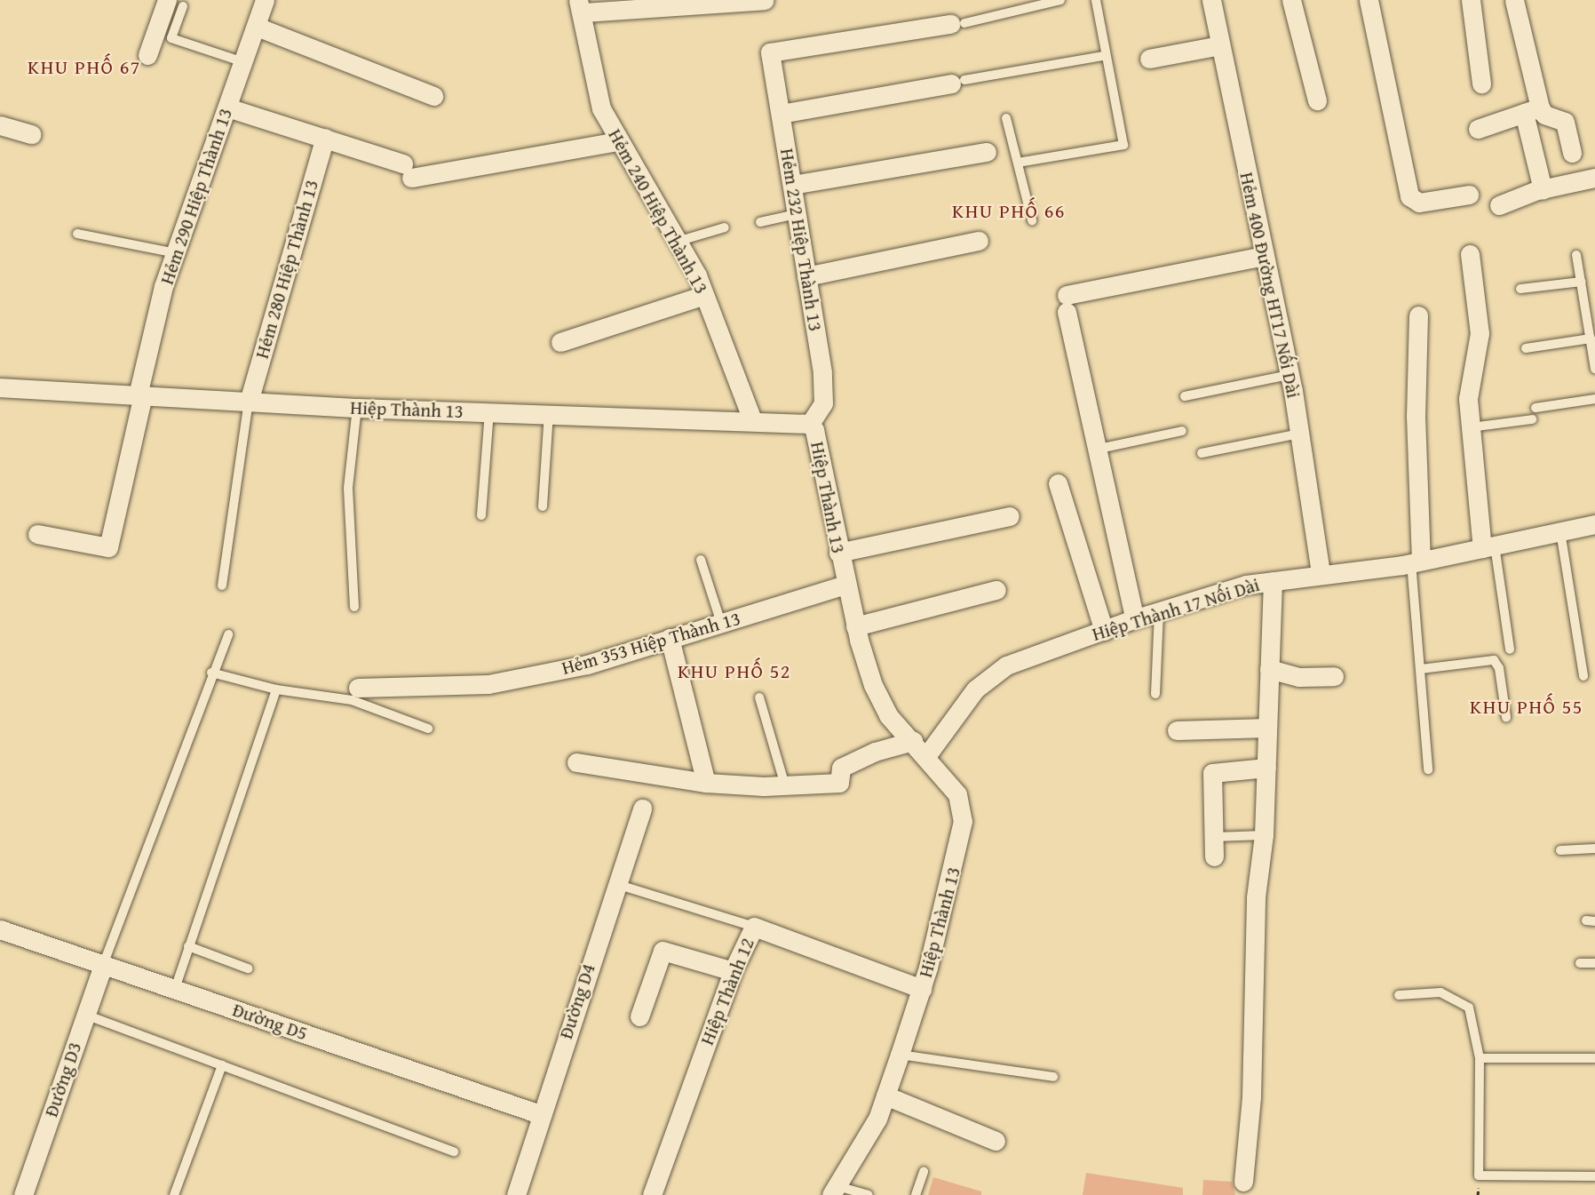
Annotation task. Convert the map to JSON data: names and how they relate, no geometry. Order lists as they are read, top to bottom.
{
  "streets": {
    "street": [
      "Hẻm 290 Hiệp Thành 13",
      "Hẻm 240 Hiệp Thành 13",
      "Hẻm 232 Hiệp Thành 13",
      "Hẻm 280 Hiệp Thành 13",
      "Hẻm 400 Đường HT17 Nối Dài",
      "Hiệp Thành 13",
      "Hiệp Thành 17 Nối Dài",
      "Hẻm 353 Hiệp Thành 13",
      "Hiệp Thành 12",
      "Đường D4",
      "Đường D5",
      "Đường D3"
    ]
  },
  "crossings": [
    ["Hẻm 290 Hiệp Thành 13", "Hiệp Thành 13"],
    ["Hẻm 240 Hiệp Thành 13", "Hiệp Thành 13"],
    ["Hẻm 232 Hiệp Thành 13", "Hiệp Thành 13"],
    ["Hẻm 280 Hiệp Thành 13", "Hiệp Thành 13"],
    ["Hẻm 400 Đường HT17 Nối Dài", "Hiệp Thành 17 Nối Dài"],
    ["Hiệp Thành 13", "Hiệp Thành 17 Nối Dài"],
    ["Hiệp Thành 13", "Hẻm 353 Hiệp Thành 13"],
    ["Hiệp Thành 13", "Hiệp Thành 12"],
    ["Đường D4", "Đường D5"],
    ["Đường D5", "Đường D3"]
  ],
  "districts": [
    "KHU PHỐ 67",
    "KHU PHỐ 66",
    "KHU PHỐ 52",
    "KHU PHỐ 55"
  ]
}
